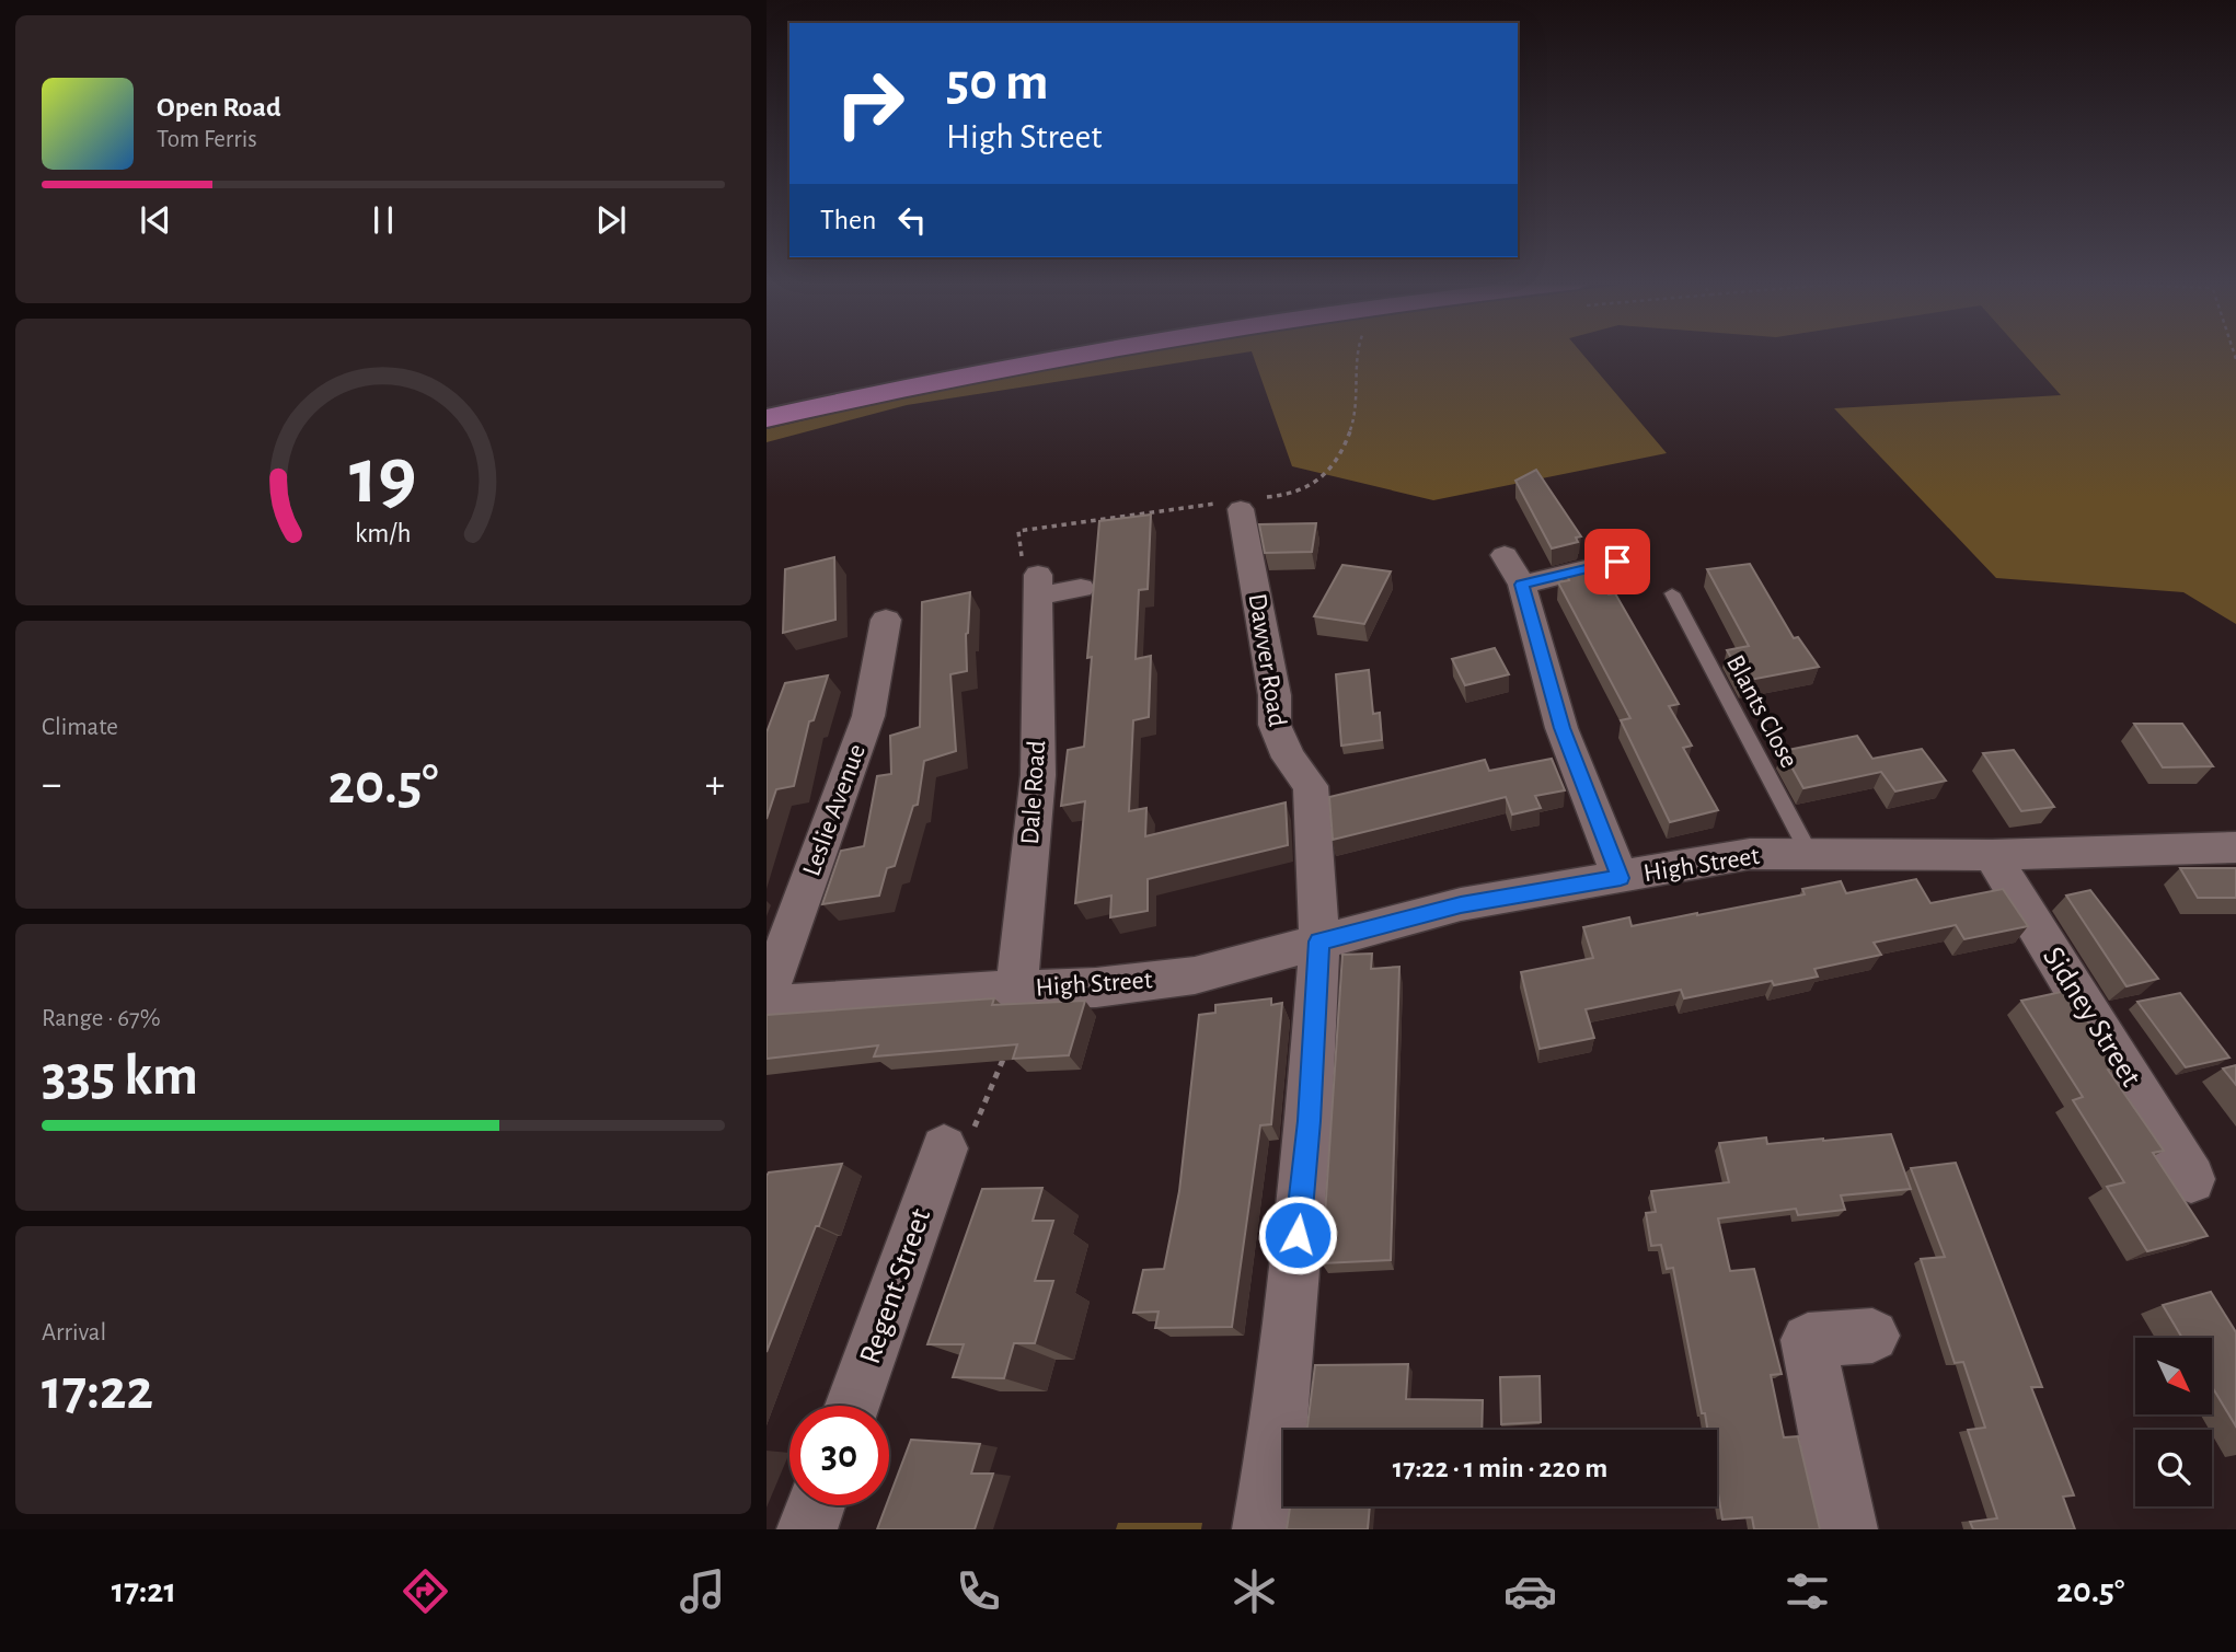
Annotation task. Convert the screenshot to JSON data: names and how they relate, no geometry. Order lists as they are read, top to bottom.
{
  "streets": {
    "street": [
      "Dawver Road",
      "Dale Road",
      "Leslie Avenue",
      "High Street",
      "Sidney Street",
      "Regent Street"
    ],
    "lane": ["Blants Close"]
  },
  "crossings": [
    ["Dawver Road", "High Street"],
    ["Blants Close", "High Street"],
    ["Dale Road", "High Street"],
    ["High Street", "Sidney Street"]
  ],
  "north": "bottom right",
  "page": {
    "turn": ["50 m", "High Street"],
    "song": ["Open Road", "Tom Ferris"],
    "then": "Then",
    "tile": [
      "Climate",
      ["Range · 67%", "335 km"],
      ["Arrival", "17:22"]
    ],
    "heat": ["−", "20.5°", "+"],
    "limit": "30",
    "trip": "17:22 · 1 min · 220 m",
    "tabs": ["17:21", "20.5°"],
    "gauge": ["19", "km/h"]
  }
}
